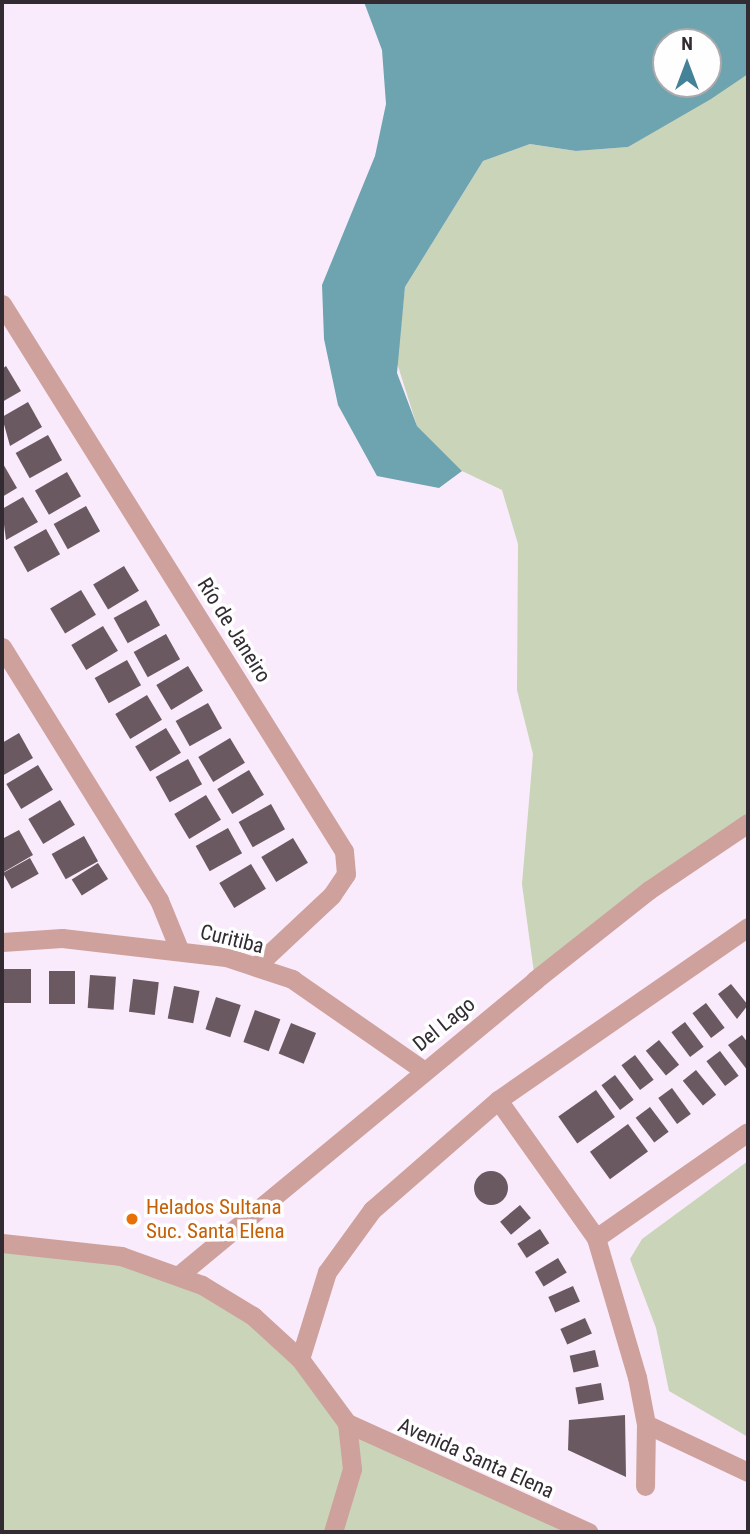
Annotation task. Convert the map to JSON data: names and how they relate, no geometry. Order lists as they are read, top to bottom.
{
  "streets": {
    "street": [
      "Río de Janeiro",
      "Curitiba",
      "Del Lago",
      "Avenida Santa Elena"
    ]
  },
  "crossings": [
    ["Río de Janeiro", "Curitiba"],
    ["Curitiba", "Del Lago"]
  ],
  "places": ["Helados Sultana Suc. Santa Elena"],
  "north": "top"
}
